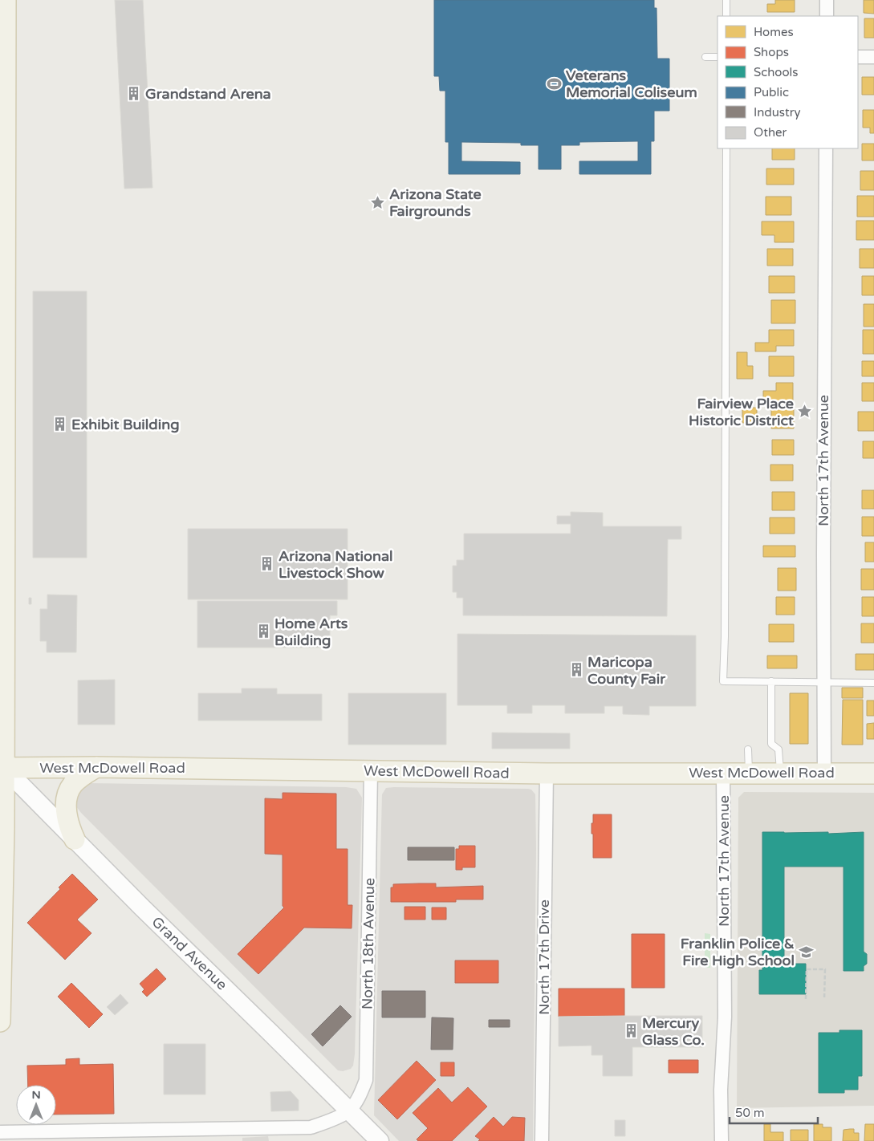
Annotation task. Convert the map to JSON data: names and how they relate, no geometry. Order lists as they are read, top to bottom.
{
  "streets": {
    "main road": ["West McDowell Road", "Grand Avenue"],
    "street": ["North 17th Avenue", "North 18th Avenue", "North 17th Drive"]
  },
  "crossings": [
    ["North 17th Avenue", "West McDowell Road"],
    ["West McDowell Road", "North 18th Avenue"],
    ["West McDowell Road", "Grand Avenue"],
    ["West McDowell Road", "North 17th Drive"],
    ["North 18th Avenue", "Grand Avenue"]
  ],
  "places": {
    "sports": ["Veterans Memorial Coliseum"],
    "building": [
      "Grandstand Arena",
      "Exhibit Building",
      "Arizona National Livestock Show",
      "Home Arts Building",
      "Maricopa County Fair",
      "Mercury Glass Co."
    ],
    "place": ["Arizona State Fairgrounds", "Fairview Place Historic District"],
    "school or university": ["Franklin Police & Fire High School"]
  },
  "legend": [
    "Homes",
    "Shops",
    "Schools",
    "Public",
    "Industry",
    "Other"
  ],
  "scale_bar": "50 m",
  "north": "top"
}
